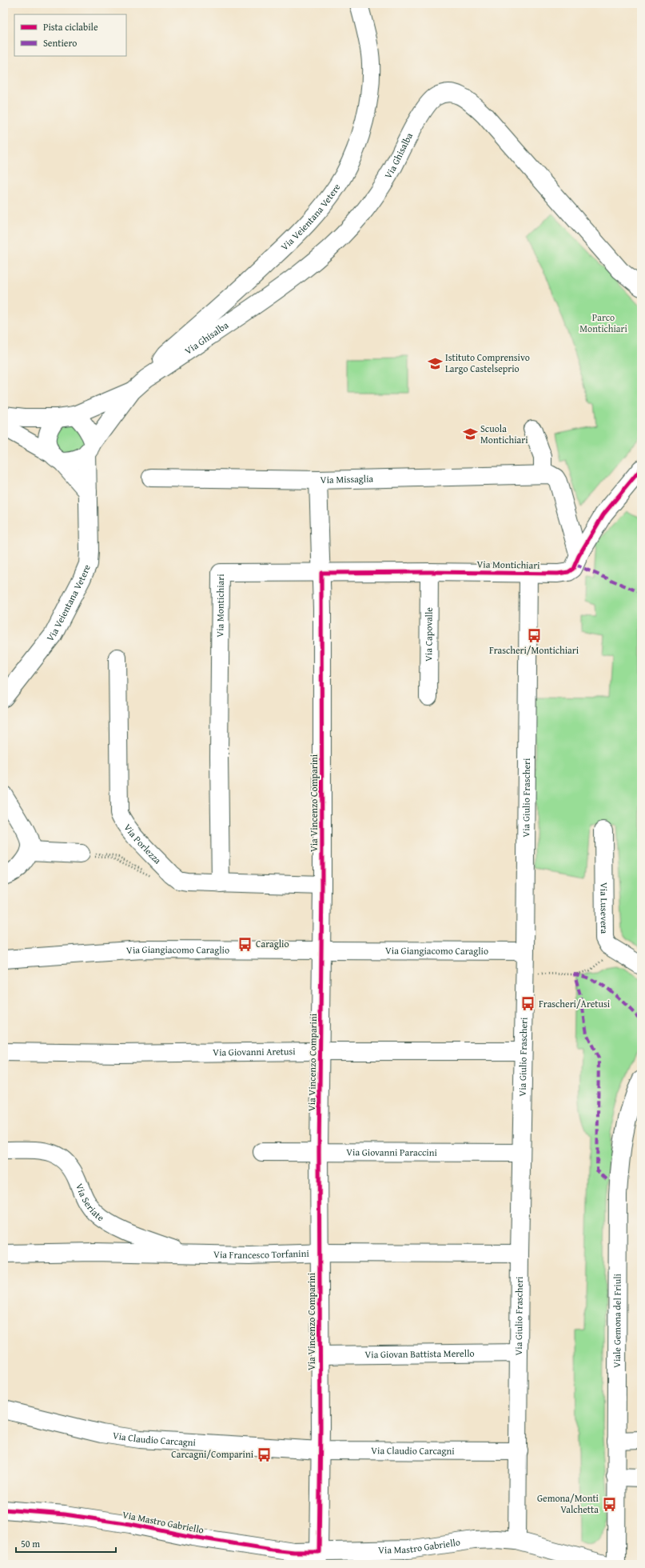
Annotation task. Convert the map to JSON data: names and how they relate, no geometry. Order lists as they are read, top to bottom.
{
  "streets": {
    "street": [
      "Via Ghisalba",
      "Via Veientana Vetere",
      "Via Missaglia",
      "Via Montichiari",
      "Via Capovalle",
      "Via Giulio Frascheri",
      "Via Vincenzo Comparini",
      "Via Porlezza",
      "Via Lusevera",
      "Via Giangiacomo Caraglio",
      "Via Giovanni Aretusi",
      "Via Giovanni Paraccini",
      "Via Seriate",
      "Via Francesco Torfanini",
      "Viale Gemona del Friuli",
      "Via Giovan Battista Merello",
      "Via Claudio Carcagni",
      "Via Mastro Gabriello"
    ]
  },
  "crossings": [
    ["Via Ghisalba", "Via Veientana Vetere"],
    ["Via Missaglia", "Via Vincenzo Comparini"],
    ["Via Montichiari", "Via Capovalle"],
    ["Via Montichiari", "Via Giulio Frascheri"],
    ["Via Montichiari", "Via Vincenzo Comparini"],
    ["Via Montichiari", "Via Porlezza"],
    ["Via Giulio Frascheri", "Via Giangiacomo Caraglio"],
    ["Via Giulio Frascheri", "Via Giovanni Aretusi"],
    ["Via Giulio Frascheri", "Via Giovanni Paraccini"],
    ["Via Giulio Frascheri", "Via Francesco Torfanini"],
    ["Via Giulio Frascheri", "Via Giovan Battista Merello"],
    ["Via Giulio Frascheri", "Via Claudio Carcagni"],
    ["Via Giulio Frascheri", "Via Mastro Gabriello"],
    ["Via Vincenzo Comparini", "Via Porlezza"],
    ["Via Vincenzo Comparini", "Via Giangiacomo Caraglio"],
    ["Via Vincenzo Comparini", "Via Giovanni Aretusi"],
    ["Via Vincenzo Comparini", "Via Giovanni Paraccini"],
    ["Via Vincenzo Comparini", "Via Francesco Torfanini"],
    ["Via Vincenzo Comparini", "Via Giovan Battista Merello"],
    ["Via Vincenzo Comparini", "Via Claudio Carcagni"],
    ["Via Vincenzo Comparini", "Via Mastro Gabriello"],
    ["Via Seriate", "Via Francesco Torfanini"]
  ],
  "parks": ["Parco Montichiari"],
  "places": {
    "school or university": ["Istituto Comprensivo Largo Castelseprio", "Scuola Montichiari"],
    "bus stop": [
      "Frascheri/Montichiari",
      "Caraglio",
      "Frascheri/Aretusi",
      "Carcagni/Comparini",
      "Gemona/Monti Valchetta"
    ]
  },
  "legend": ["Pista ciclabile", "Sentiero"],
  "scale_bar": "50 m"
}
